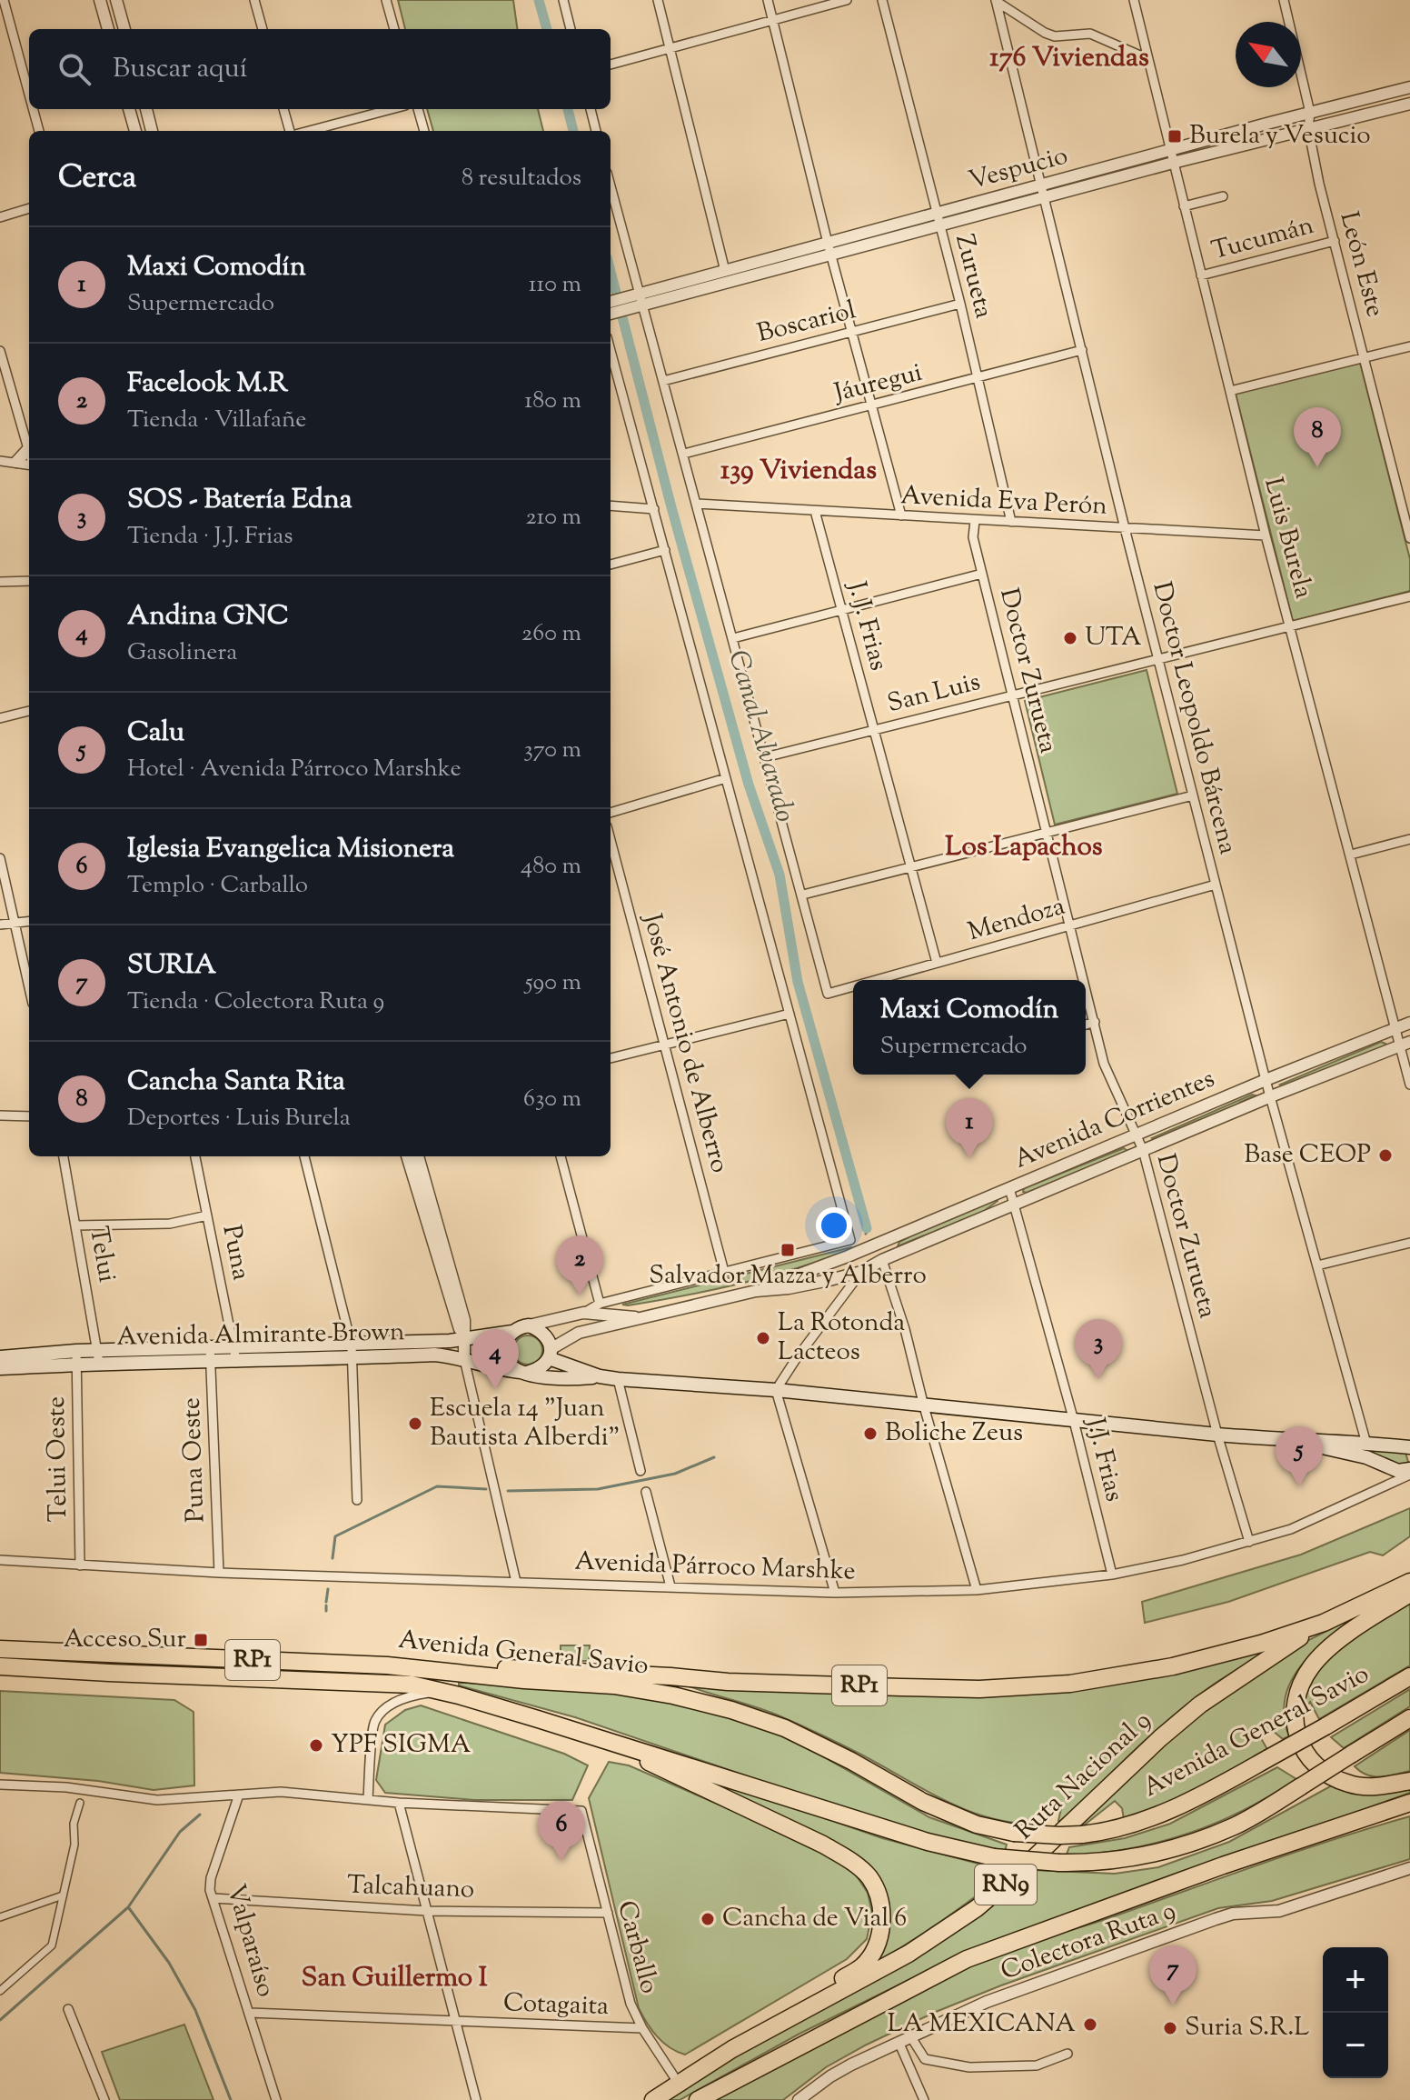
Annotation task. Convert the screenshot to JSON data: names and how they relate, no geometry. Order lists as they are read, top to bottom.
{
  "streets": {
    "highway": [
      "Avenida General Savio",
      "RP1",
      "Ruta Nacional 9",
      "RN9"
    ],
    "main road": ["Avenida Almirante Brown"],
    "street": [
      "Vespucio",
      "Tucumán",
      "León Este",
      "Zurueta",
      "Boscariol",
      "Jáuregui",
      "Avenida Eva Perón",
      "Luis Burela",
      "J. J. Frias",
      "Doctor Zurueta",
      "San Luis",
      "Doctor Leopoldo Bárcena",
      "Mendoza",
      "José Antonio de Alberro",
      "Avenida Corrientes",
      "Puna",
      "Telui",
      "Telui Oeste",
      "Puna Oeste",
      "J.J. Frias",
      "Avenida Párroco Marshke",
      "Talcahuano",
      "Valparaíso",
      "Colectora Ruta 9",
      "Carballo",
      "Cotagaita"
    ]
  },
  "crossings": [
    ["Vespucio", "León Este"],
    ["Vespucio", "Zurueta"],
    ["Vespucio", "Luis Burela"],
    ["Vespucio", "Doctor Leopoldo Bárcena"],
    ["Tucumán", "León Este"],
    ["Tucumán", "Luis Burela"],
    ["Zurueta", "Boscariol"],
    ["Zurueta", "Jáuregui"],
    ["Zurueta", "Avenida Eva Perón"],
    ["Jáuregui", "Doctor Leopoldo Bárcena"],
    ["Avenida Eva Perón", "Luis Burela"],
    ["Avenida Eva Perón", "J. J. Frias"],
    ["Avenida Eva Perón", "Doctor Zurueta"],
    ["Avenida Eva Perón", "Doctor Leopoldo Bárcena"],
    ["Luis Burela", "San Luis"],
    ["Luis Burela", "Avenida Corrientes"],
    ["J. J. Frias", "San Luis"],
    ["J. J. Frias", "Mendoza"],
    ["Doctor Zurueta", "San Luis"],
    ["Doctor Zurueta", "Mendoza"],
    ["Doctor Zurueta", "Avenida Corrientes"],
    ["Doctor Zurueta", "Avenida Párroco Marshke"],
    ["San Luis", "Doctor Leopoldo Bárcena"],
    ["Doctor Leopoldo Bárcena", "Mendoza"],
    ["Doctor Leopoldo Bárcena", "Avenida Corrientes"],
    ["Avenida Corrientes", "Avenida Almirante Brown"],
    ["Avenida Corrientes", "J.J. Frias"],
    ["Puna", "Avenida Almirante Brown"],
    ["Telui", "Avenida Almirante Brown"],
    ["Avenida Almirante Brown", "Telui Oeste"],
    ["Avenida Almirante Brown", "Puna Oeste"],
    ["Telui Oeste", "Avenida Párroco Marshke"],
    ["Puna Oeste", "Avenida Párroco Marshke"],
    ["J.J. Frias", "Avenida Párroco Marshke"],
    ["Avenida General Savio", "RP1"],
    ["RP1", "Ruta Nacional 9"],
    ["RP1", "RN9"],
    ["Ruta Nacional 9", "RN9"],
    ["Ruta Nacional 9", "Carballo"],
    ["Talcahuano", "Valparaíso"],
    ["Talcahuano", "Carballo"],
    ["Valparaíso", "Cotagaita"],
    ["Carballo", "Cotagaita"]
  ],
  "districts": [
    "176 Viviendas",
    "139 Viviendas",
    "Los Lapachos",
    "San Guillermo I"
  ],
  "water": ["Canal Alvarado"],
  "places": {
    "transit": ["Burela y Vesucio", "Salvador Mazza y Alberro", "Acceso Sur"],
    "other": [
      "UTA",
      "Base CEOP",
      "La Rotonda Lacteos",
      "Escuela 14 \"Juan Bautista Alberdi\"",
      "Boliche Zeus",
      "YPF SIGMA",
      "Cancha de Vial 6",
      "LA MEXICANA",
      "Suria S.R.L"
    ]
  },
  "north": "top left",
  "page": {
    "search": "Buscar aquí",
    "heading": ["Cerca", "8 resultados"],
    "list": [
      {
        "mark": "1",
        "name": "Maxi Comodín",
        "note": "Supermercado",
        "value": "110 m"
      },
      {
        "mark": "2",
        "name": "Facelook M.R",
        "note": "Tienda · Villafañe",
        "value": "180 m"
      },
      {
        "mark": "3",
        "name": "SOS - Batería Edna",
        "note": "Tienda · J.J. Frias",
        "value": "210 m"
      },
      {
        "mark": "4",
        "name": "Andina GNC",
        "note": "Gasolinera",
        "value": "260 m"
      },
      {
        "mark": "5",
        "name": "Calu",
        "note": "Hotel · Avenida Párroco Marshke",
        "value": "370 m"
      },
      {
        "mark": "6",
        "name": "Iglesia Evangelica Misionera",
        "note": "Templo · Carballo",
        "value": "480 m"
      },
      {
        "mark": "7",
        "name": "SURIA",
        "note": "Tienda · Colectora Ruta 9",
        "value": "590 m"
      },
      {
        "mark": "8",
        "name": "Cancha Santa Rita",
        "note": "Deportes · Luis Burela",
        "value": "630 m"
      }
    ],
    "pins": [
      "8",
      "1",
      "2",
      "3",
      "4",
      "5",
      "6",
      "7"
    ],
    "popup": ["Maxi Comodín", "Supermercado"],
    "map_buttons": ["+", "−"]
  }
}
